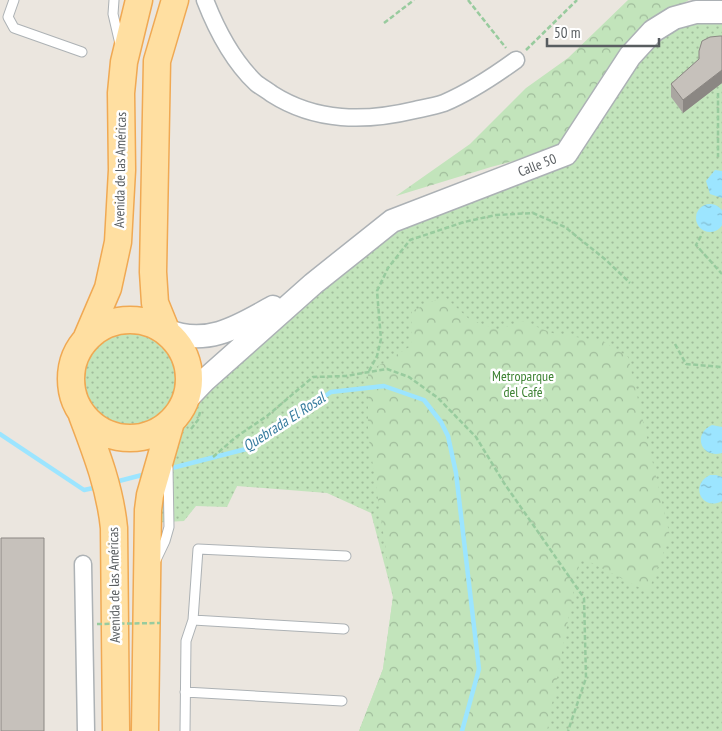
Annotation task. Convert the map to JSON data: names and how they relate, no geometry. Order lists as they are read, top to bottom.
{
  "streets": {
    "main road": ["Avenida de las Américas"],
    "street": ["Calle 50"]
  },
  "crossings": [
    ["Calle 50", "Avenida de las Américas"]
  ],
  "water": ["Quebrada El Rosal"],
  "parks": ["Metroparque del Café"],
  "scale_bar": "50 m"
}
